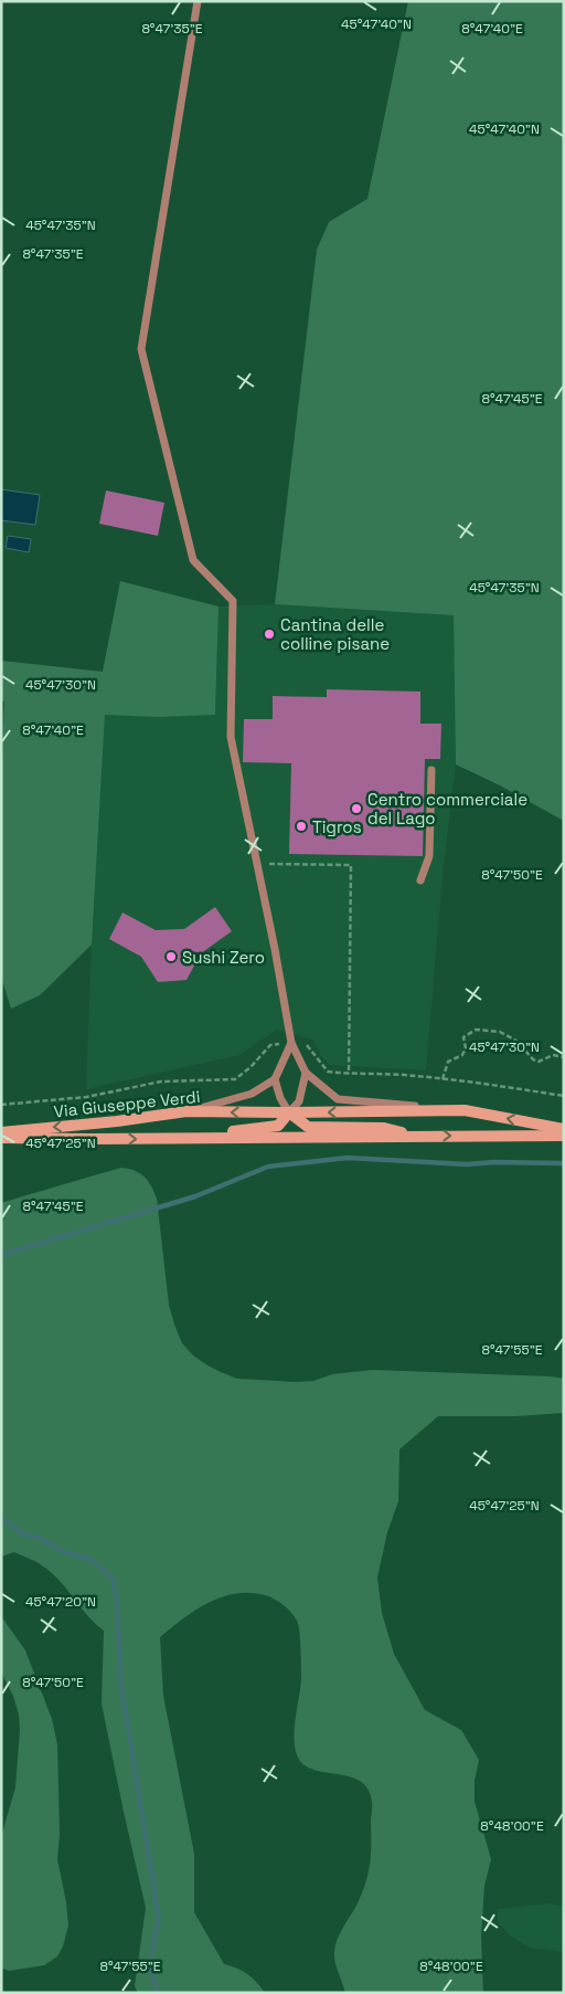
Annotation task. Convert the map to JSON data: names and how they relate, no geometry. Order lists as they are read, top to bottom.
{
  "streets": {
    "main road": ["Via Giuseppe Verdi"]
  },
  "places": [
    "Cantina delle colline pisane",
    "Centro commerciale del Lago",
    "Tigros",
    "Sushi Zero"
  ],
  "coordinates": [
    "45°47'40\"N",
    "8°47'35\"E",
    "8°47'40\"E",
    "45°47'35\"N",
    "8°47'45\"E",
    "45°47'30\"N",
    "8°47'50\"E",
    "45°47'25\"N",
    "8°47'55\"E",
    "45°47'20\"N",
    "8°48'00\"E"
  ]
}
